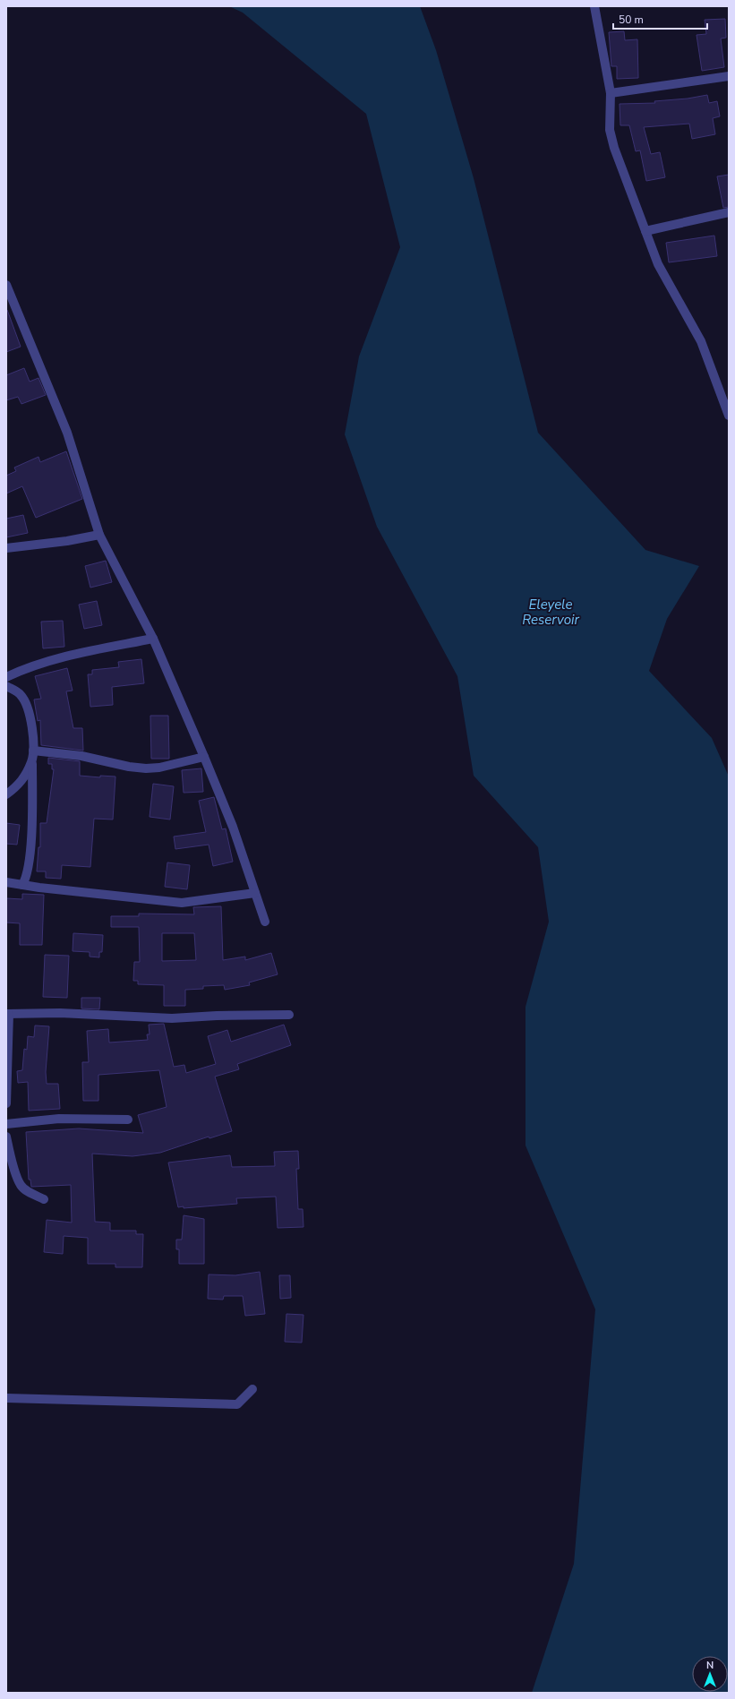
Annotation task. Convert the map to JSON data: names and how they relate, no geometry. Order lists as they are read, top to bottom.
{
  "water": ["Eleyele Reservoir"],
  "scale_bar": "50 m",
  "north": "top"
}
